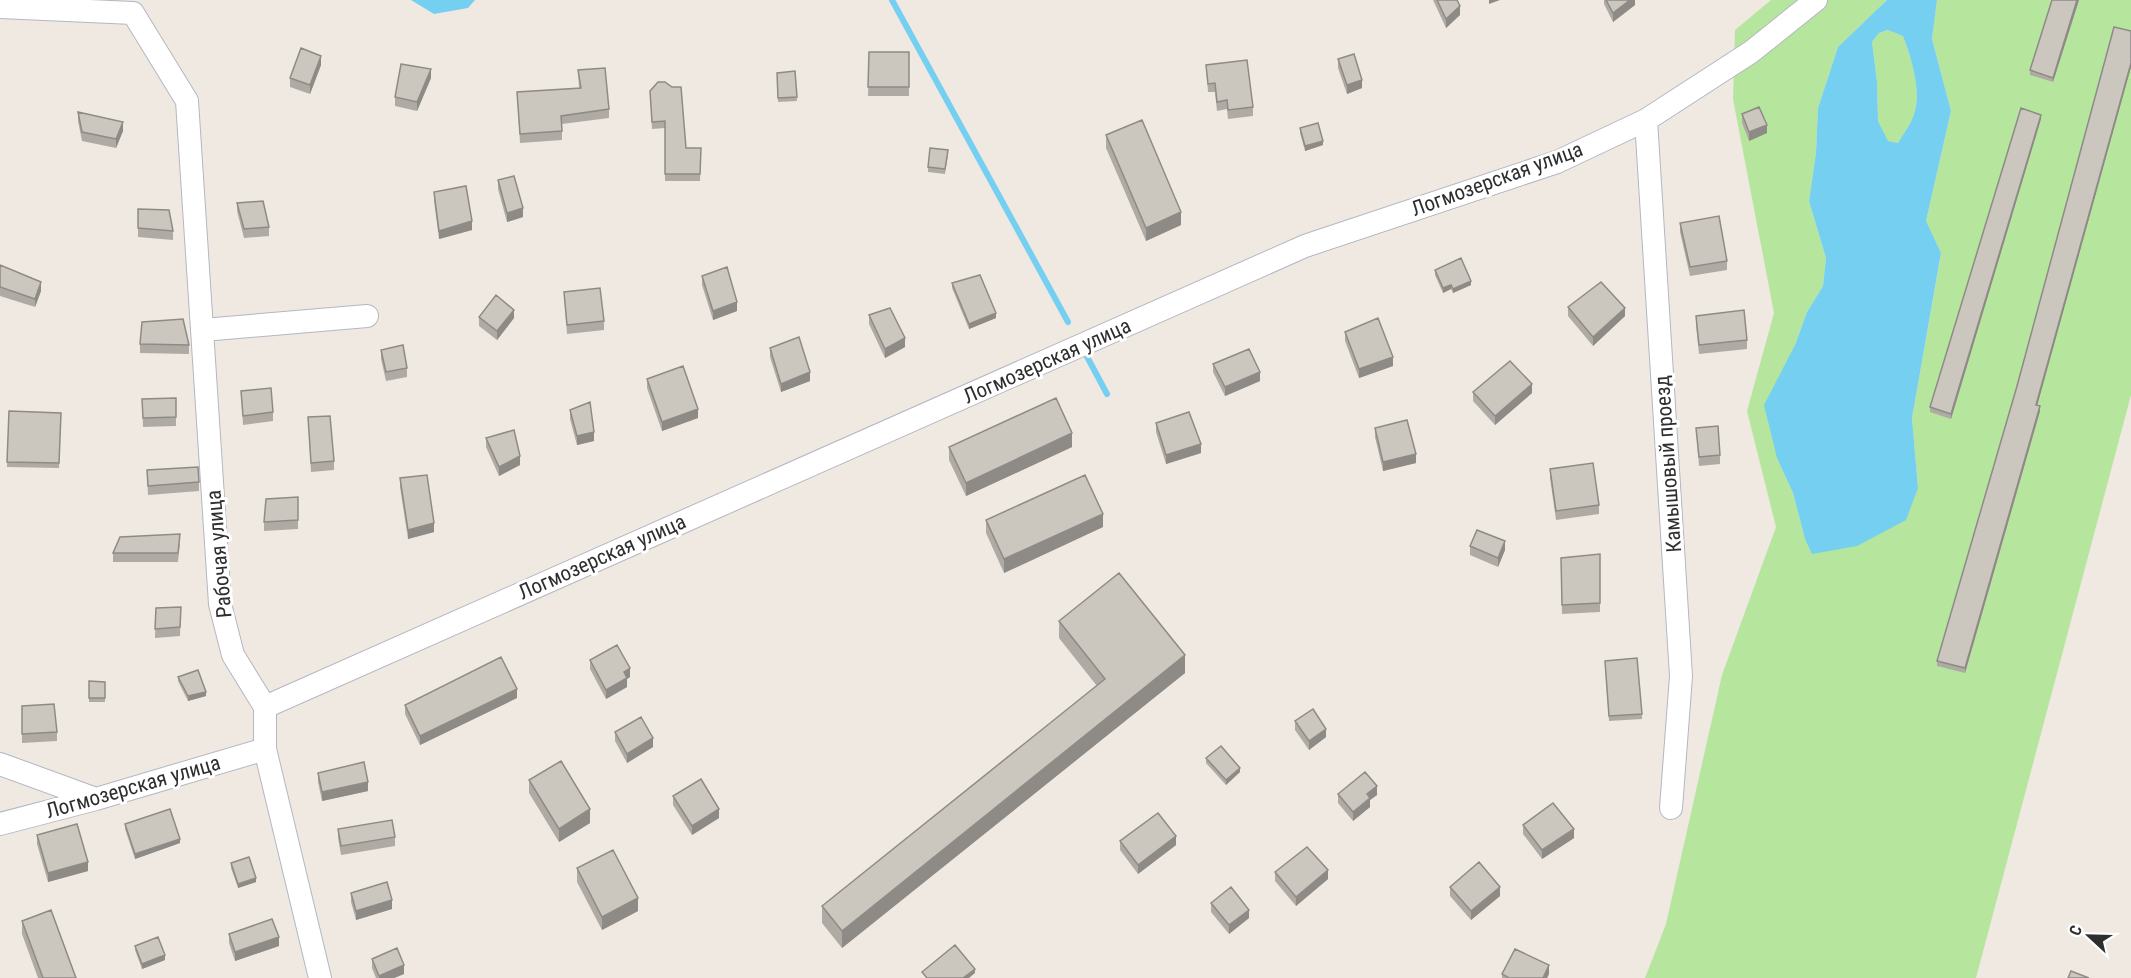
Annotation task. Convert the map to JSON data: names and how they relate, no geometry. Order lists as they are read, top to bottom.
{
  "streets": {
    "street": ["Логмозерская улица", "Камышовый проезд", "Рабочая улица"]
  },
  "crossings": [
    ["Логмозерская улица", "Камышовый проезд"],
    ["Логмозерская улица", "Рабочая улица"]
  ],
  "north": "left"
}
